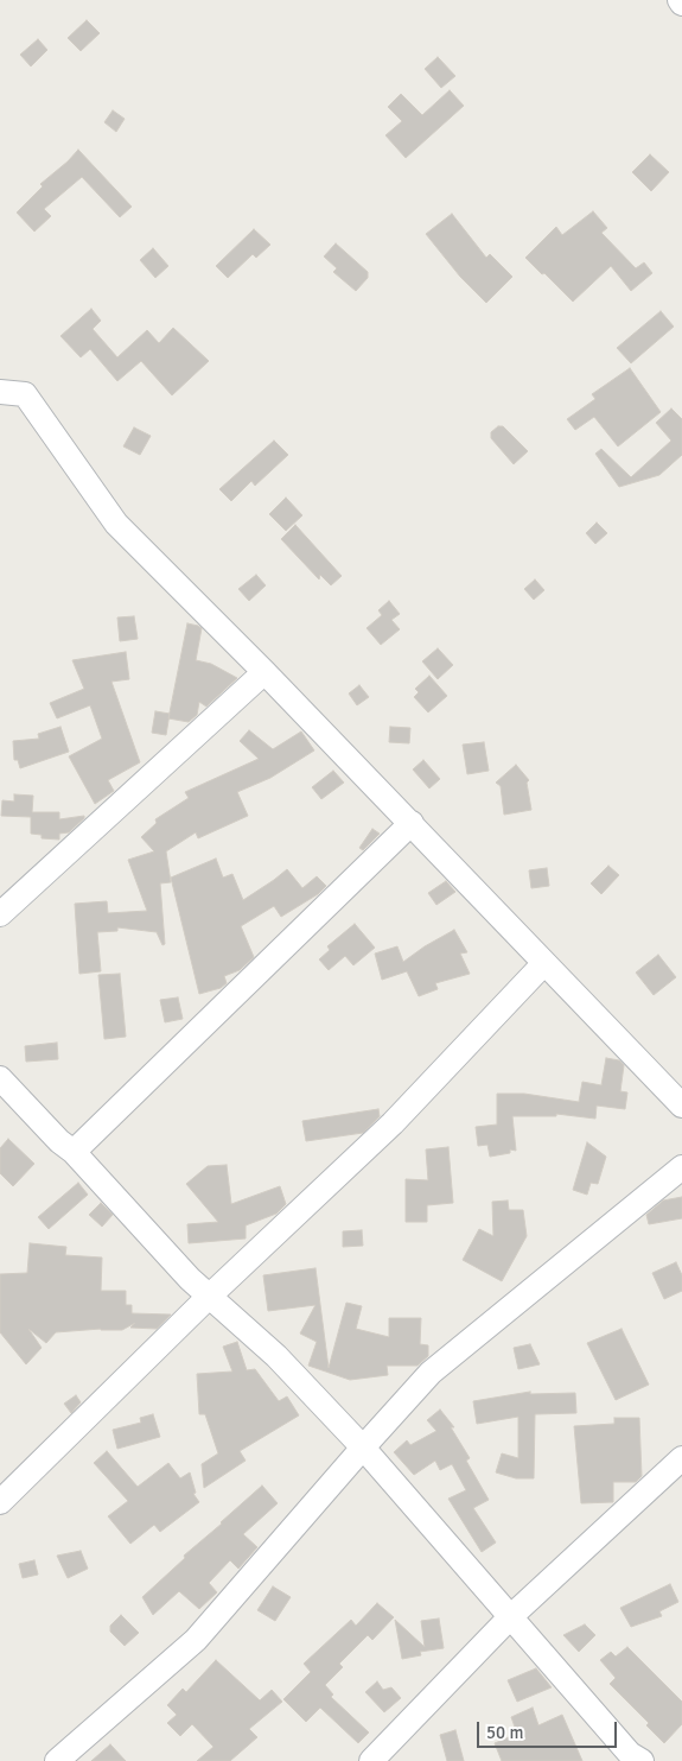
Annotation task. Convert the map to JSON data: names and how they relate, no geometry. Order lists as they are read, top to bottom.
{
  "scale_bar": "50 m"
}
